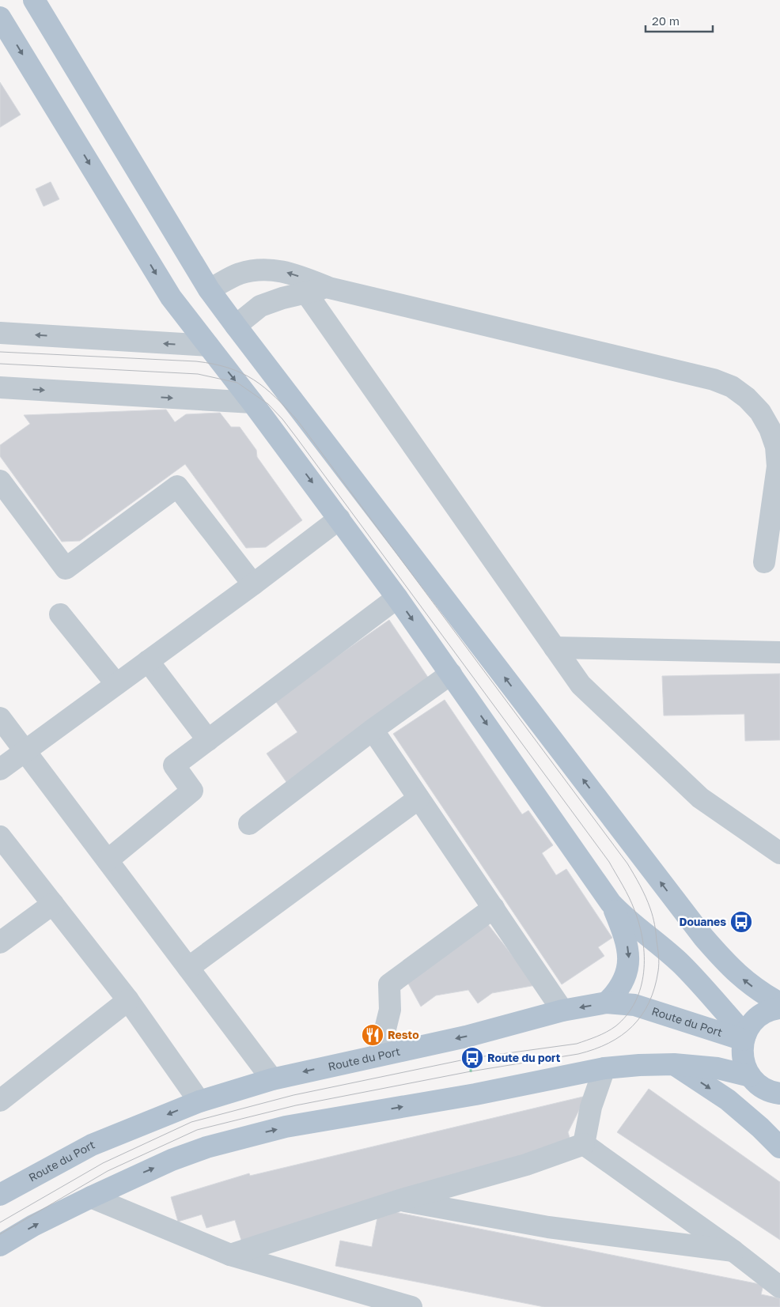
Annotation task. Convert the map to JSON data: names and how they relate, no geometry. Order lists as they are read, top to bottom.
{
  "streets": {
    "main road": ["Route du Port"]
  },
  "places": {
    "bus stop": ["Douanes", "Route du port"],
    "restaurant": ["Resto"]
  },
  "scale_bar": "20 m"
}
